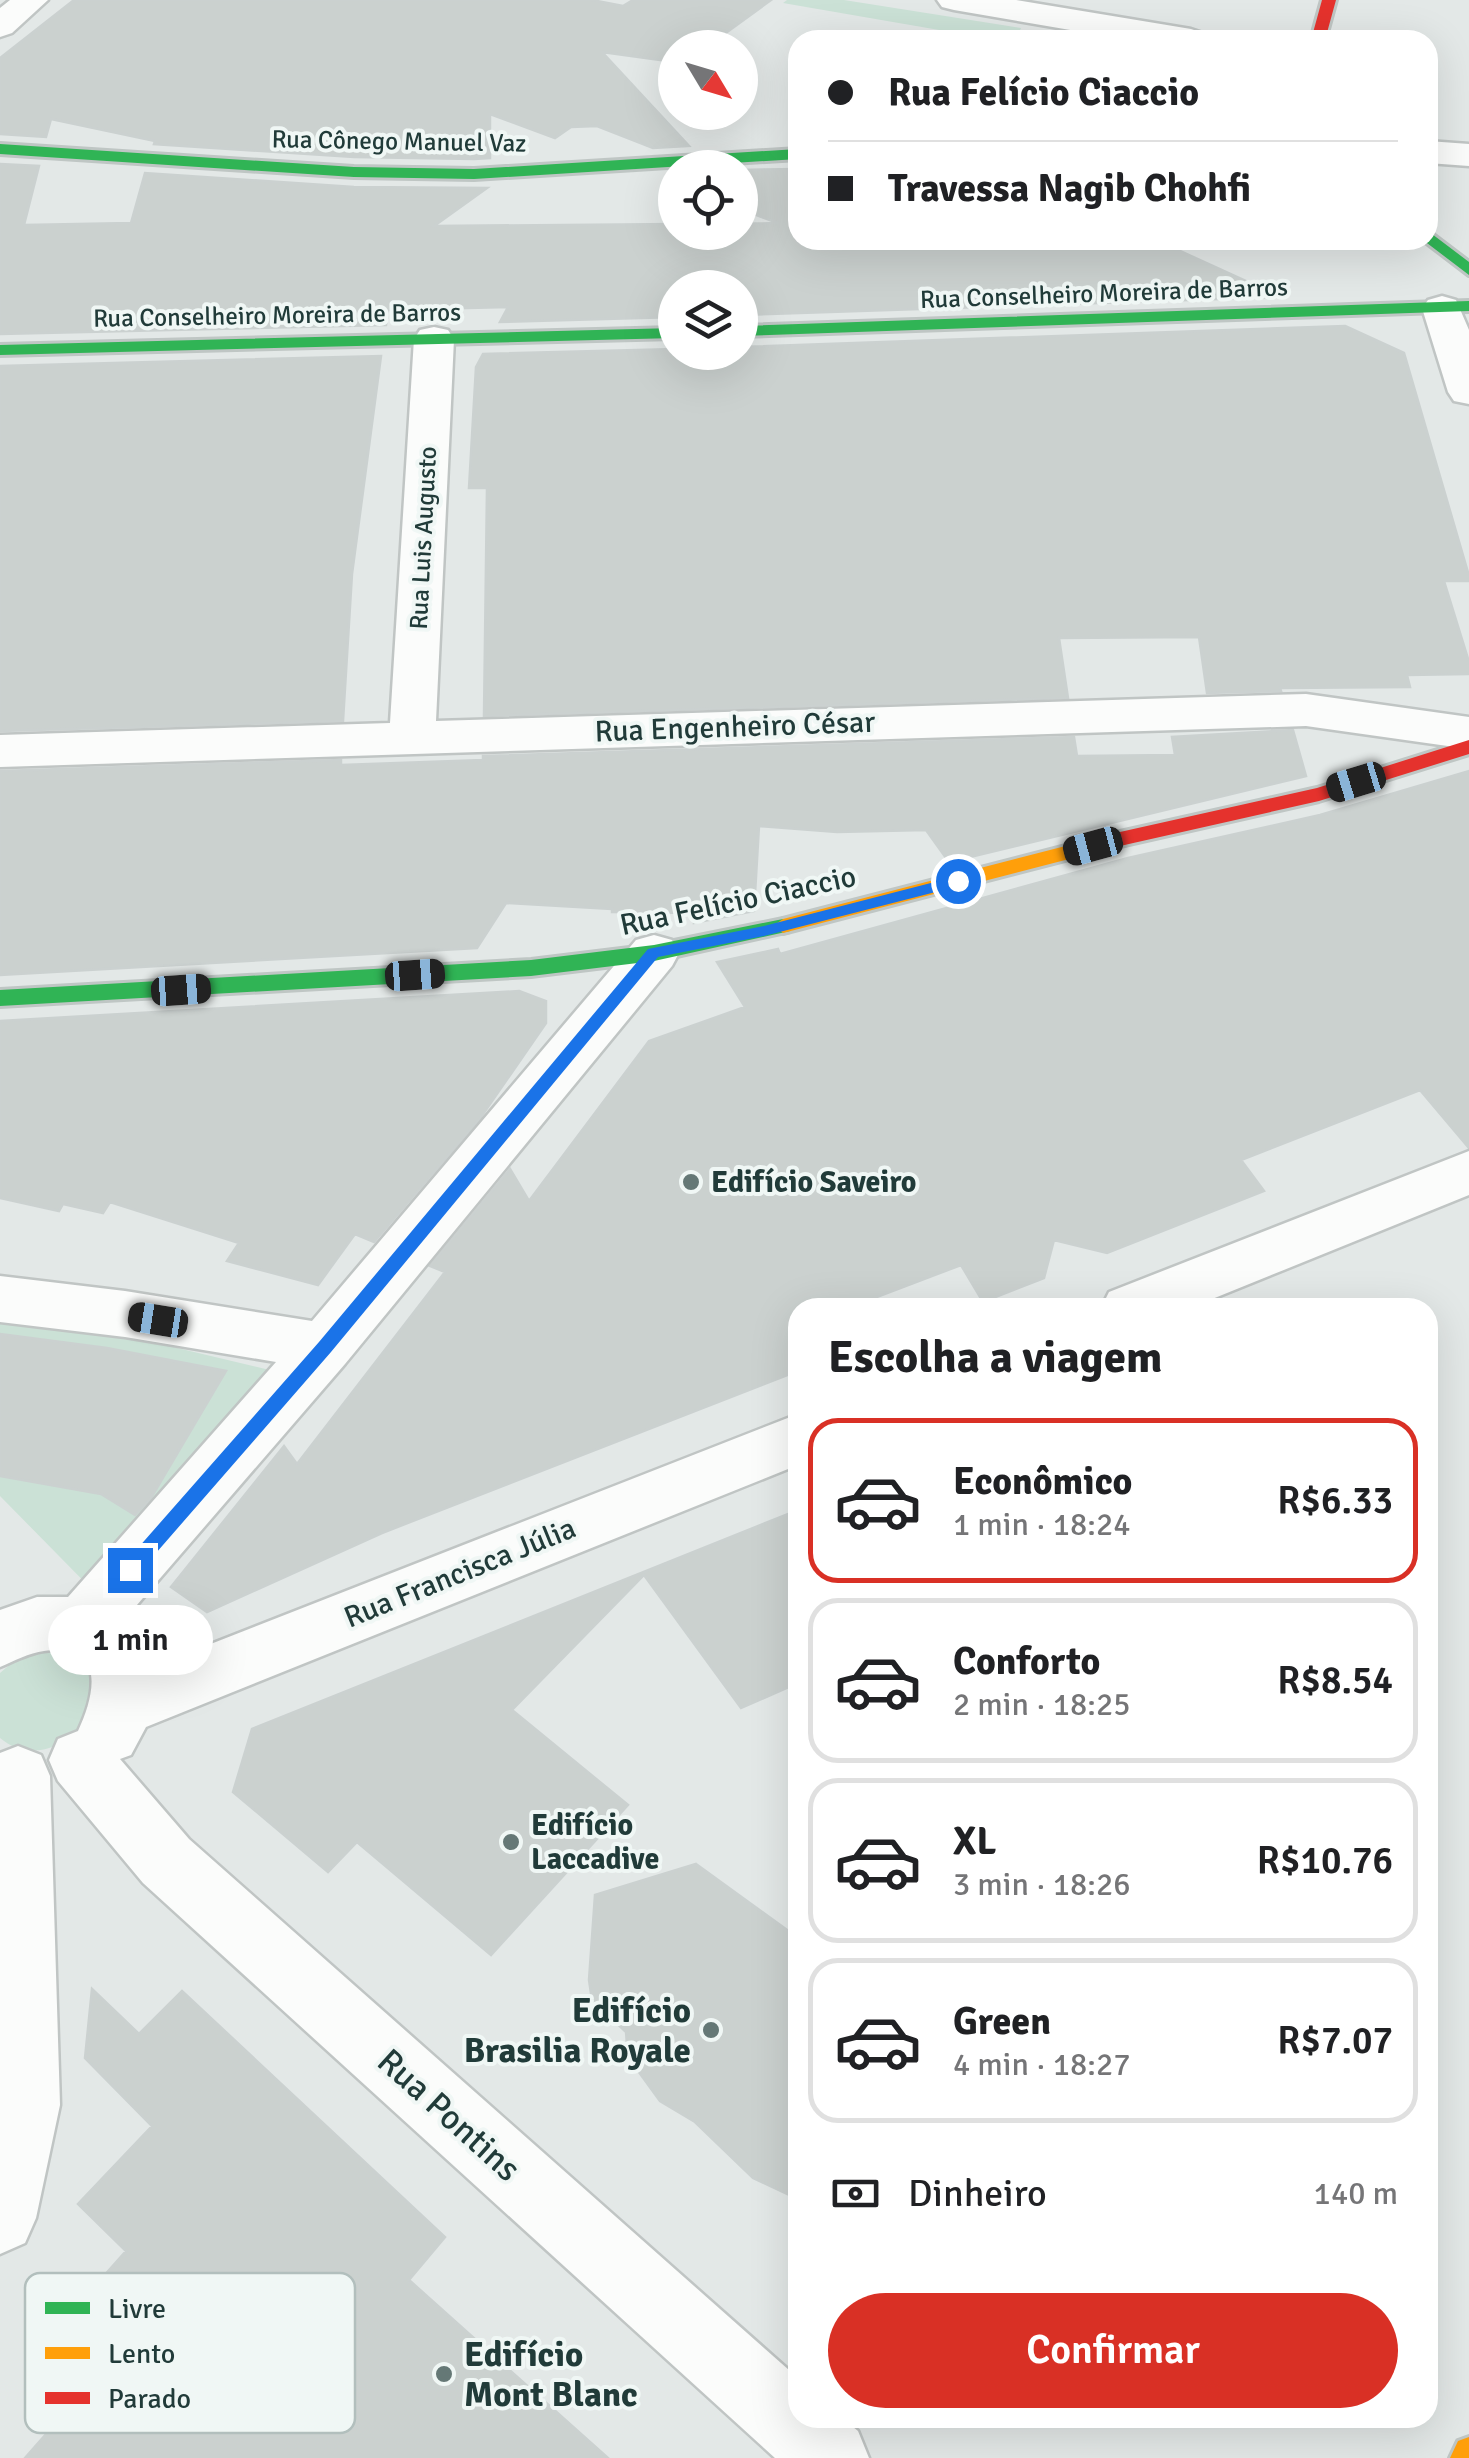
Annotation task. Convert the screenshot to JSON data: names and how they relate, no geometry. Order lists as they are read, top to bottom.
{
  "streets": {
    "street": [
      "Rua Cônego Manuel Vaz",
      "Rua Conselheiro Moreira de Barros",
      "Rua Luis Augusto",
      "Rua Engenheiro César",
      "Rua Felício Ciaccio",
      "Rua Francisca Júlia",
      "Rua Pontins"
    ]
  },
  "crossings": [
    ["Rua Conselheiro Moreira de Barros", "Rua Luis Augusto"],
    ["Rua Luis Augusto", "Rua Engenheiro César"]
  ],
  "places": [
    "Edifício Saveiro",
    "Edifício Laccadive",
    "Edifício Brasilia Royale",
    "Edifício Mont Blanc"
  ],
  "legend": ["Livre", "Lento", "Parado"],
  "north": "bottom right",
  "page": {
    "banner": ["Rua Felício Ciaccio", "Travessa Nagib Chohfi"],
    "heading": "Escolha a viagem",
    "list": [
      {
        "name": "Econômico",
        "note": "1 min · 18:24",
        "value": "R$6.33"
      },
      {
        "name": "Conforto",
        "note": "2 min · 18:25",
        "value": "R$8.54"
      },
      {
        "name": "XL",
        "note": "3 min · 18:26",
        "value": "R$10.76"
      },
      {
        "name": "Green",
        "note": "4 min · 18:27",
        "value": "R$7.07"
      }
    ],
    "bubble": "1 min",
    "pay": ["Dinheiro", "140 m"],
    "buttons": "Confirmar"
  }
}
